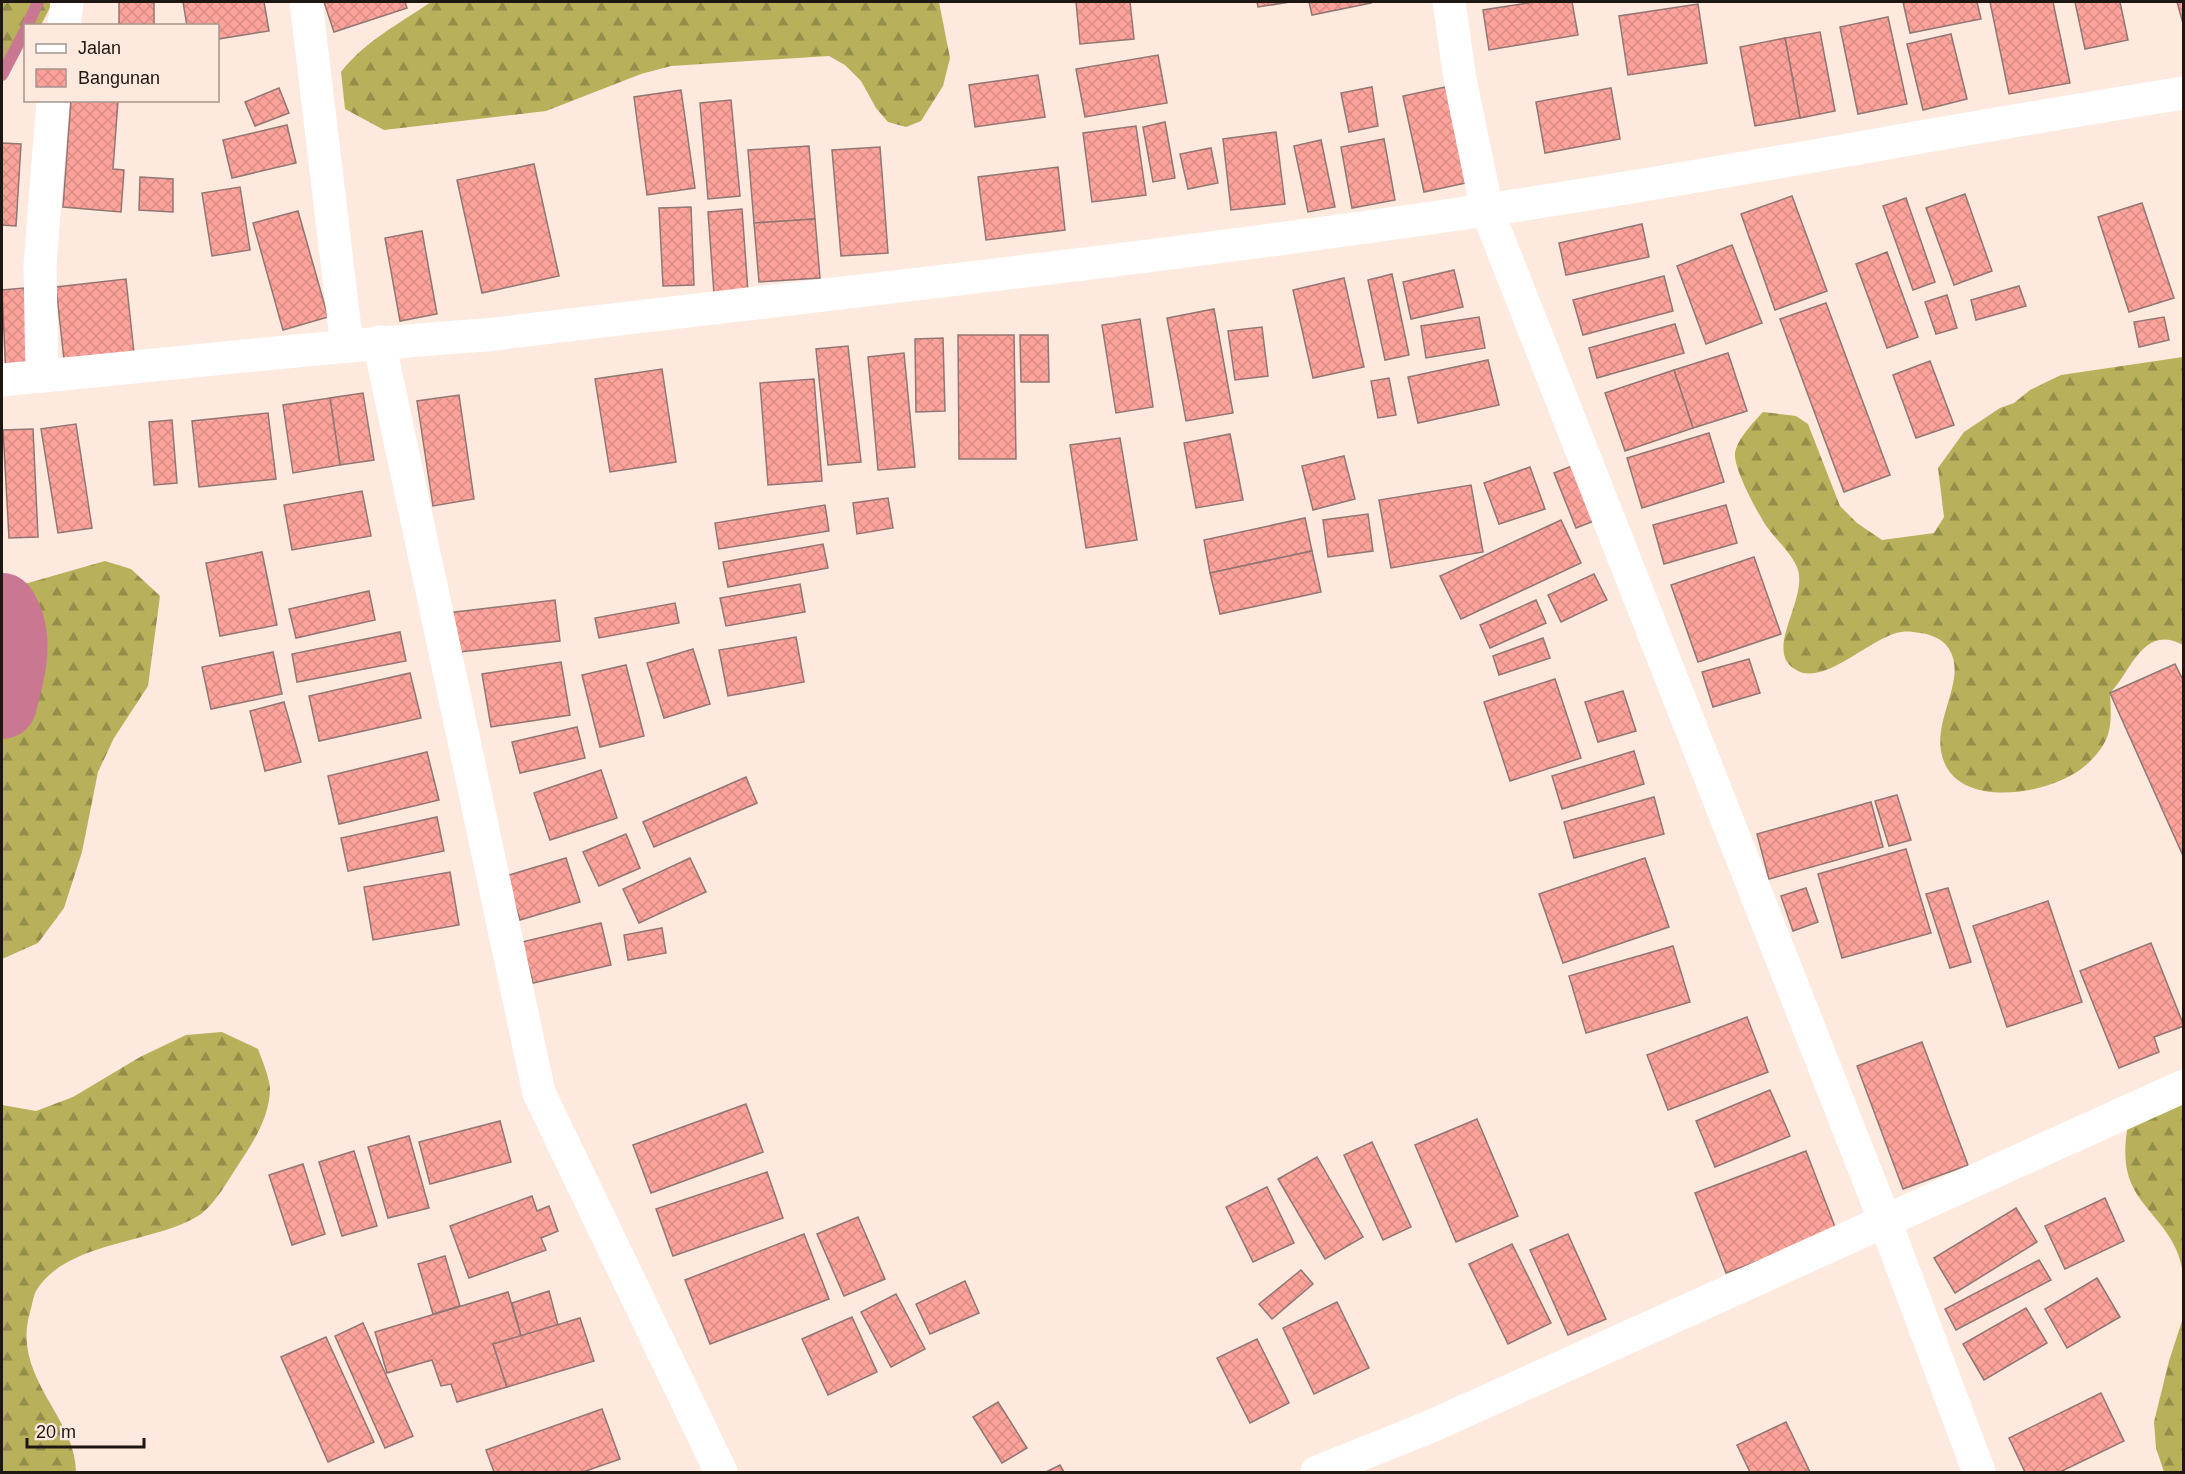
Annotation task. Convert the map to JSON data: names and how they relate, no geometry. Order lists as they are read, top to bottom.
{
  "legend": ["Jalan", "Bangunan"],
  "scale_bar": "20 m"
}
